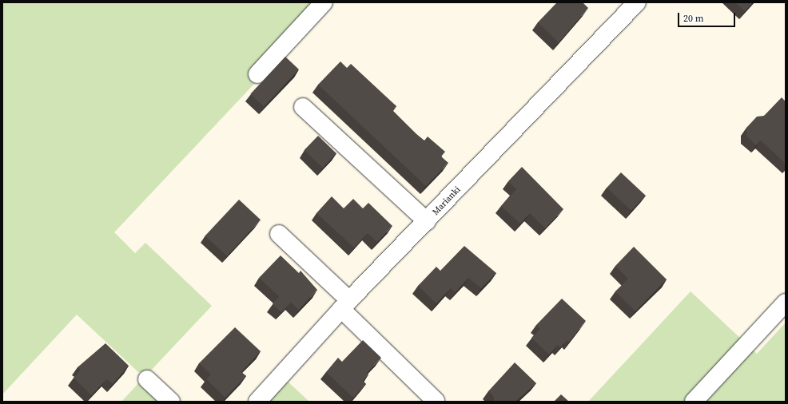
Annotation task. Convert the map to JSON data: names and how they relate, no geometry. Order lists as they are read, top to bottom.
{
  "streets": {
    "lane": ["Marianki"]
  },
  "scale_bar": "20 m"
}
